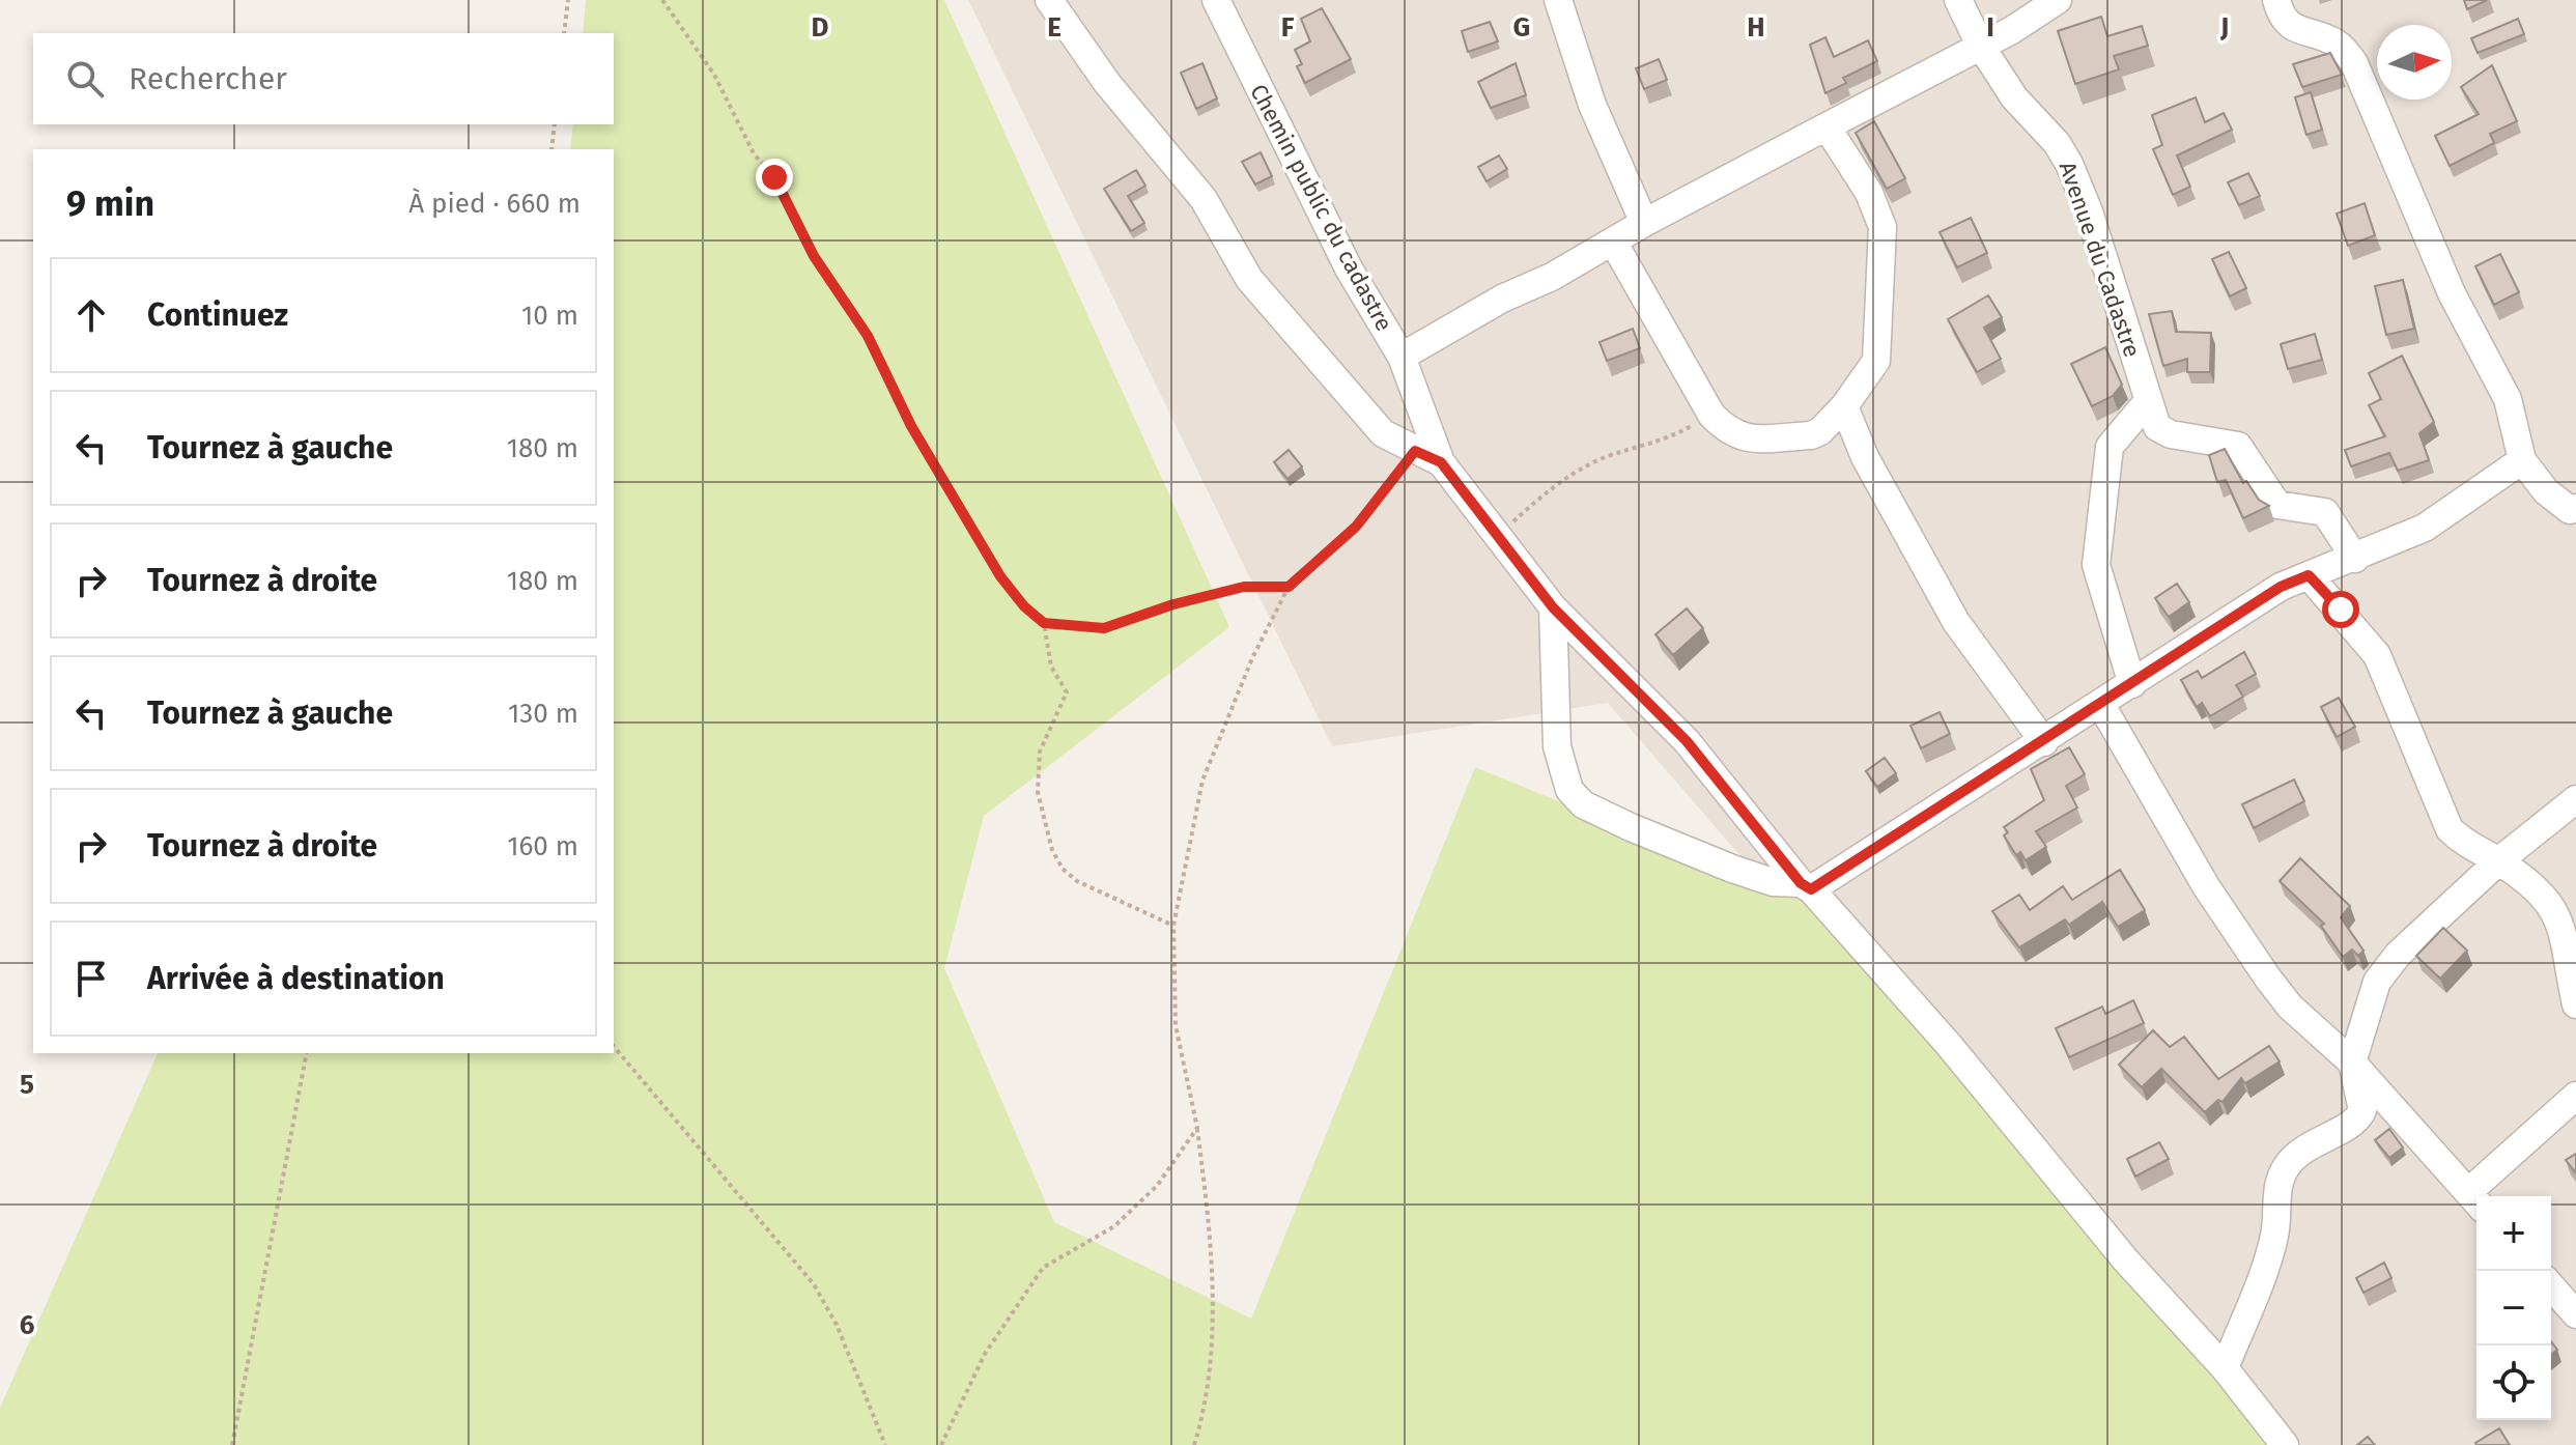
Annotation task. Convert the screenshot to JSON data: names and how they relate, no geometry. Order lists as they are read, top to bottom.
{
  "streets": {
    "street": ["Chemin public du cadastre", "Avenue du Cadastre"]
  },
  "north": "right",
  "page": {
    "search": "Rechercher",
    "heading": ["9 min", "À pied · 660 m"],
    "list": [
      ["Continuez", "10 m"],
      ["Tournez à gauche", "180 m"],
      ["Tournez à droite", "180 m"],
      ["Tournez à gauche", "130 m"],
      ["Tournez à droite", "160 m"],
      "Arrivée à destination"
    ],
    "map_buttons": ["+", "−"]
  },
  "grid": {
    "columns": [
      "D",
      "E",
      "F",
      "G",
      "H",
      "I",
      "J"
    ],
    "rows": ["5", "6"]
  }
}
